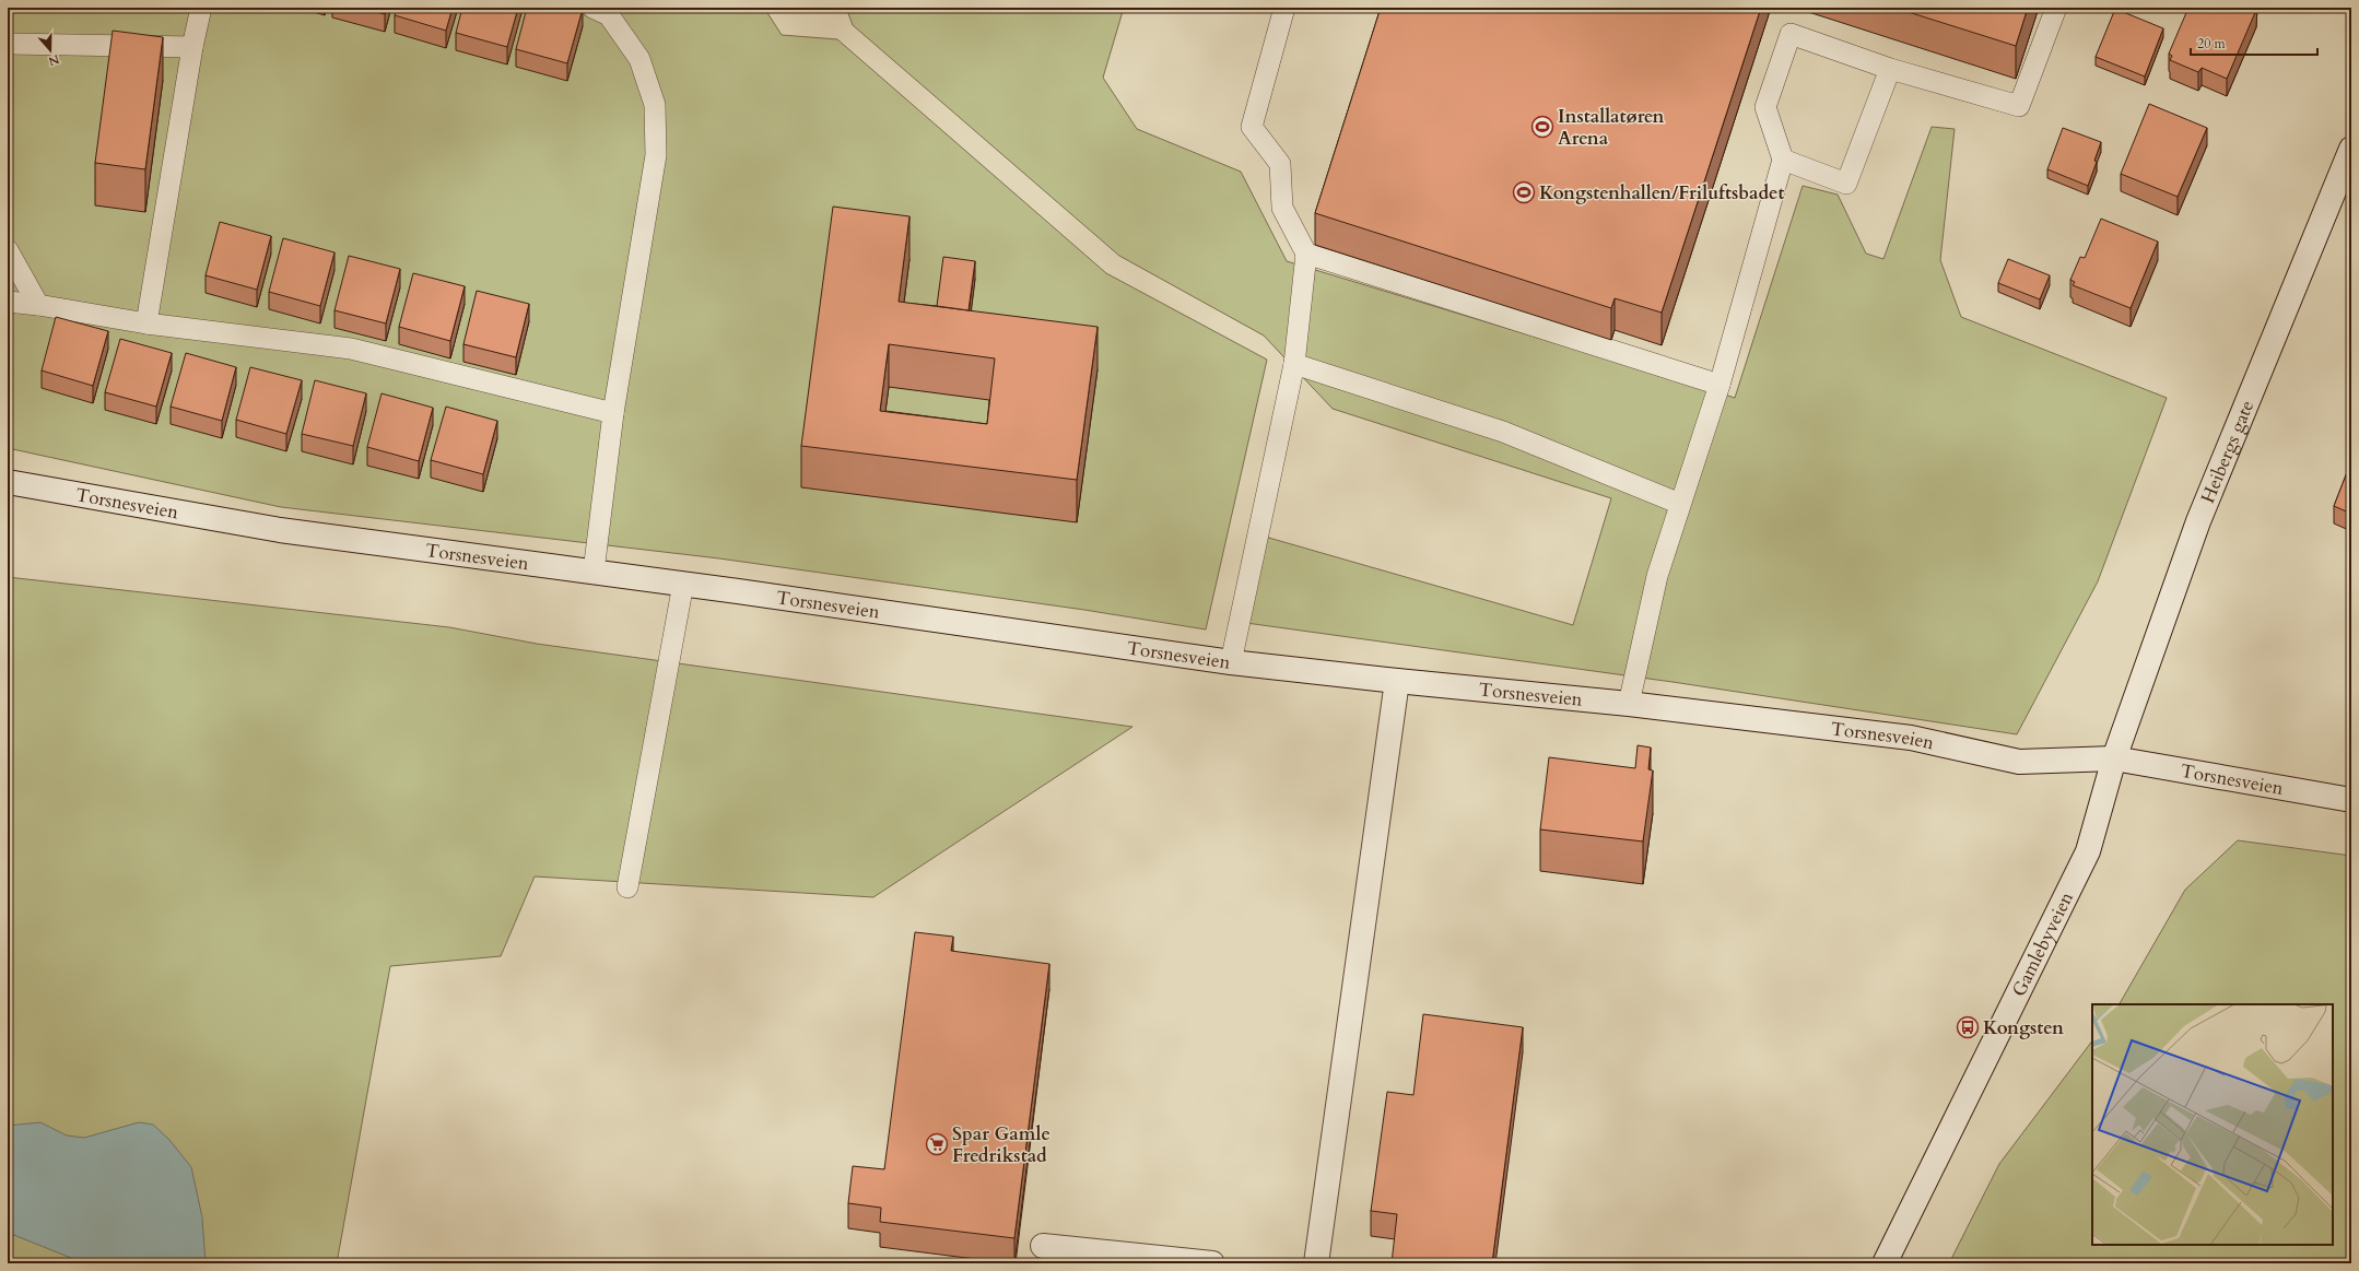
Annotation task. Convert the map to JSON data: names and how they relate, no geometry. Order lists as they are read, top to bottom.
{
  "streets": {
    "street": ["Heibergs gate", "Torsnesveien", "Gamlebyveien"]
  },
  "crossings": [
    ["Heibergs gate", "Torsnesveien"],
    ["Heibergs gate", "Gamlebyveien"],
    ["Torsnesveien", "Gamlebyveien"]
  ],
  "places": {
    "sports": ["Installatøren Arena", "Kongstenhallen/Friluftsbadet"],
    "bus stop": ["Kongsten"],
    "supermarket": ["Spar Gamle Fredrikstad"]
  },
  "scale_bar": "20 m",
  "north": "bottom"
}
